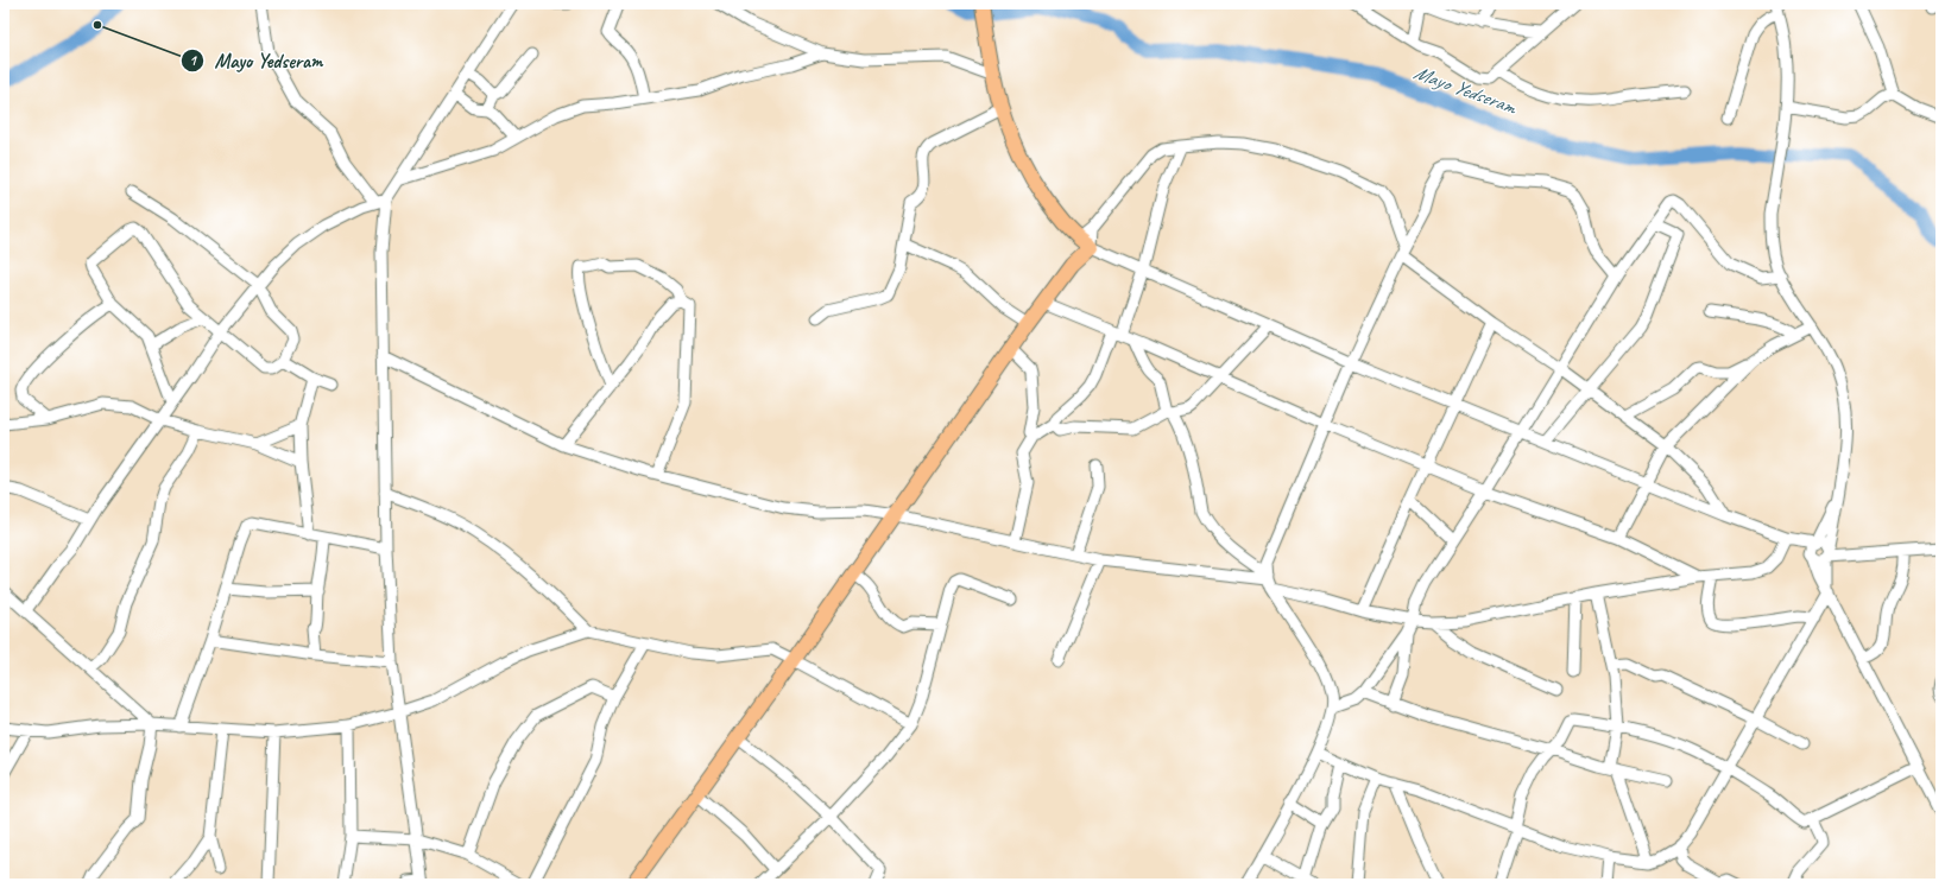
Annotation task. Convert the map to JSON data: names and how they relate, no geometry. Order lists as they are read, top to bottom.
{
  "water": ["Mayo Yedseram"],
  "places": ["Mayo Yedseram"]
}
